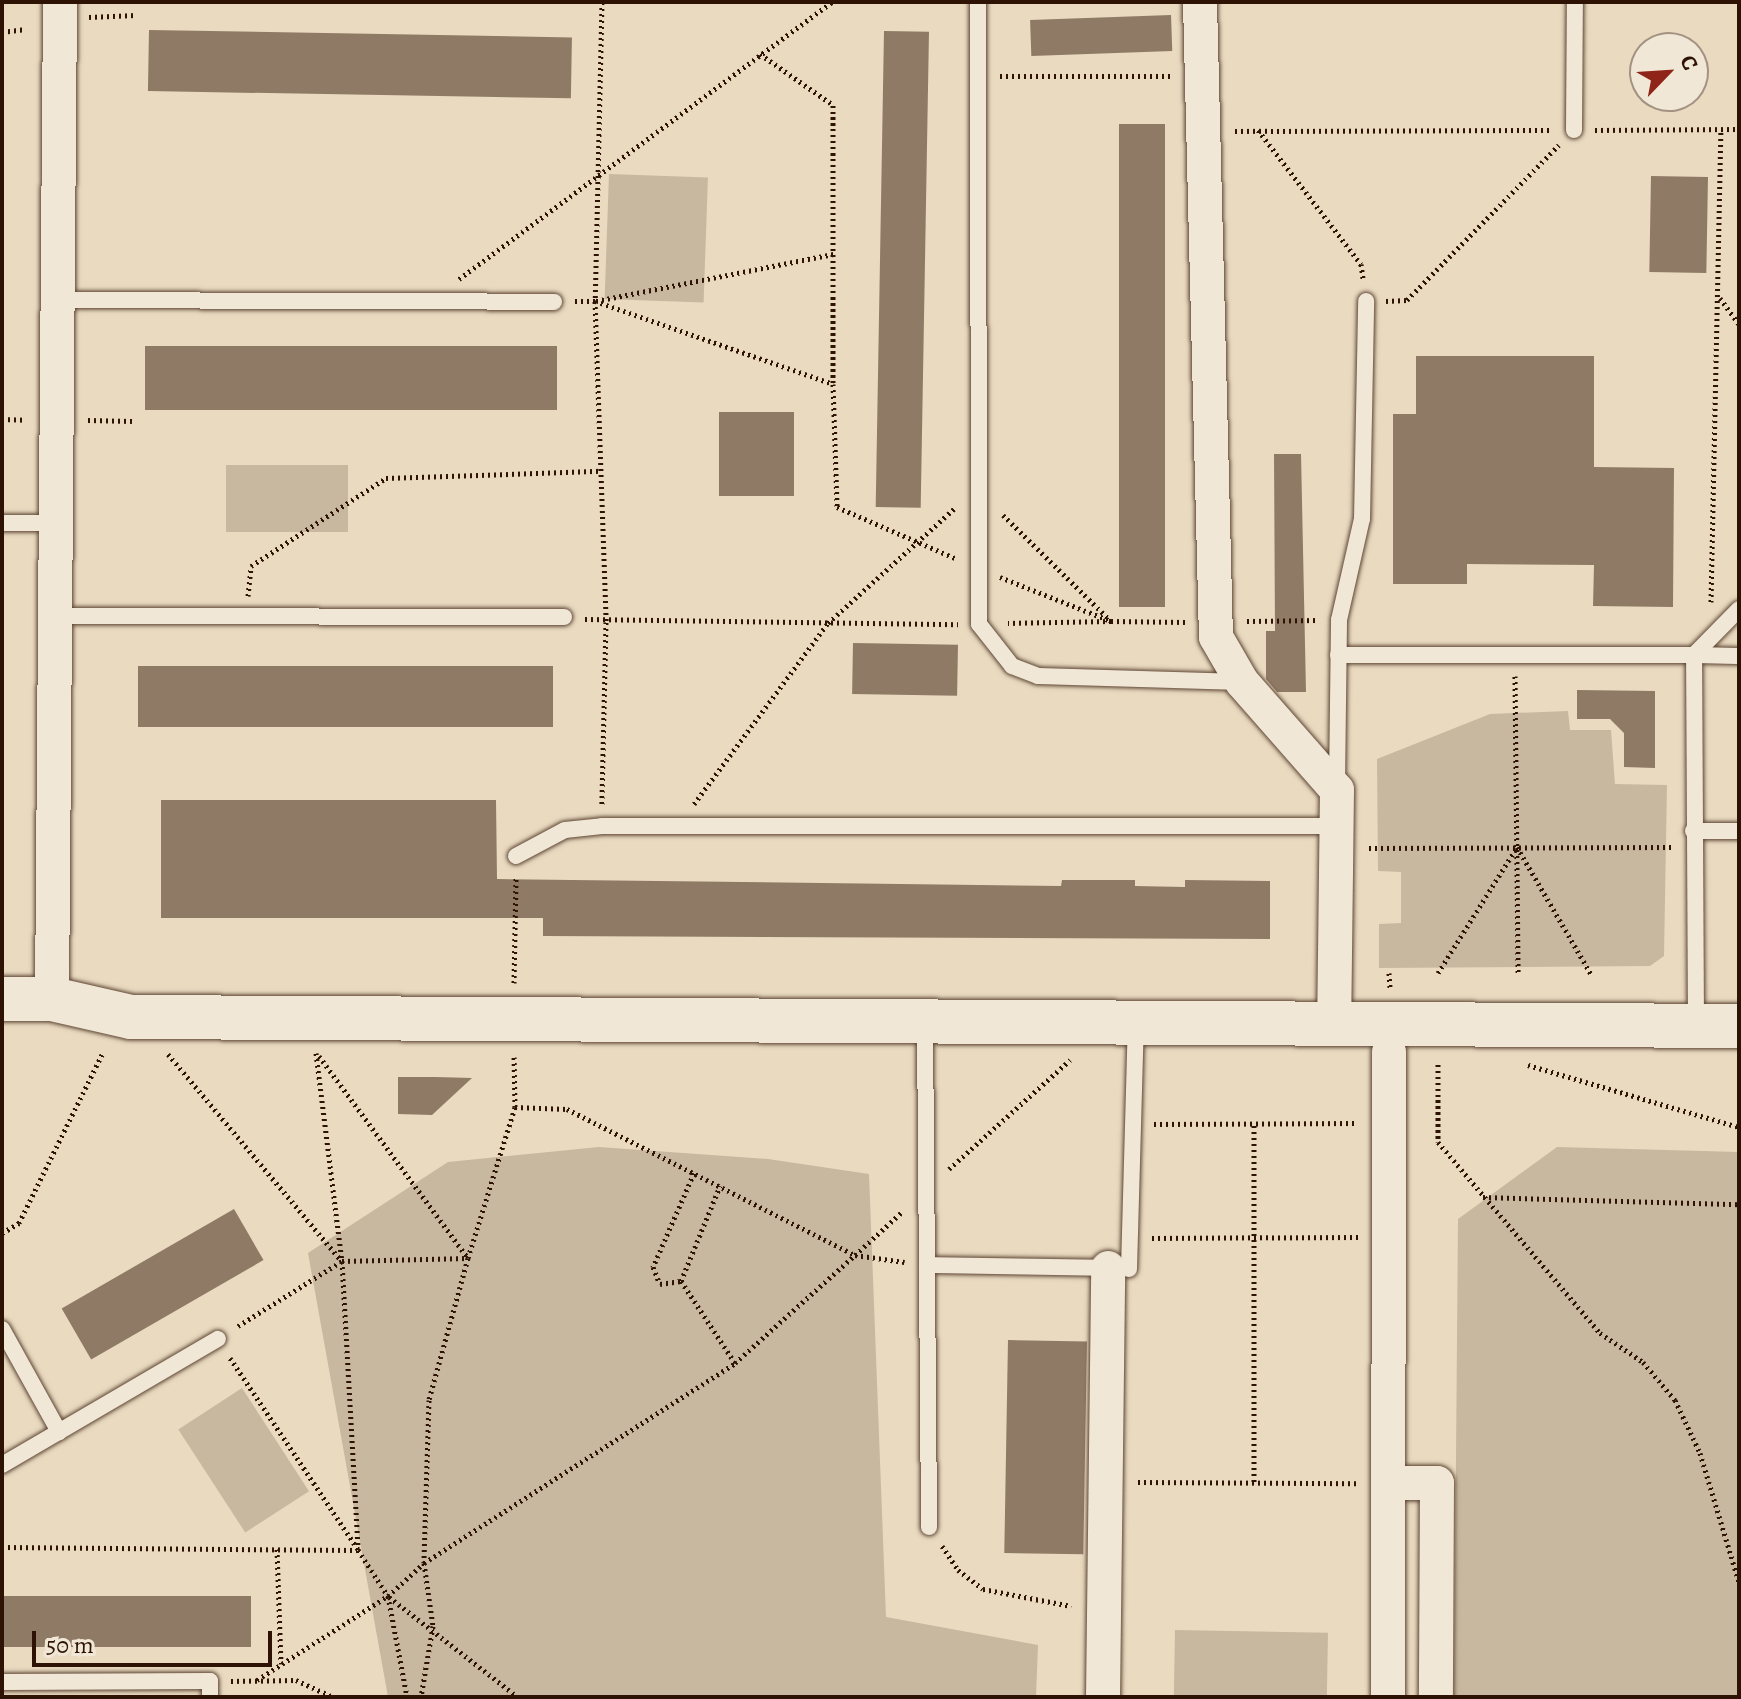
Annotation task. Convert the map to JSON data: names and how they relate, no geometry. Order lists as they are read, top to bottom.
{
  "scale_bar": "50 m",
  "north": "top right"
}
